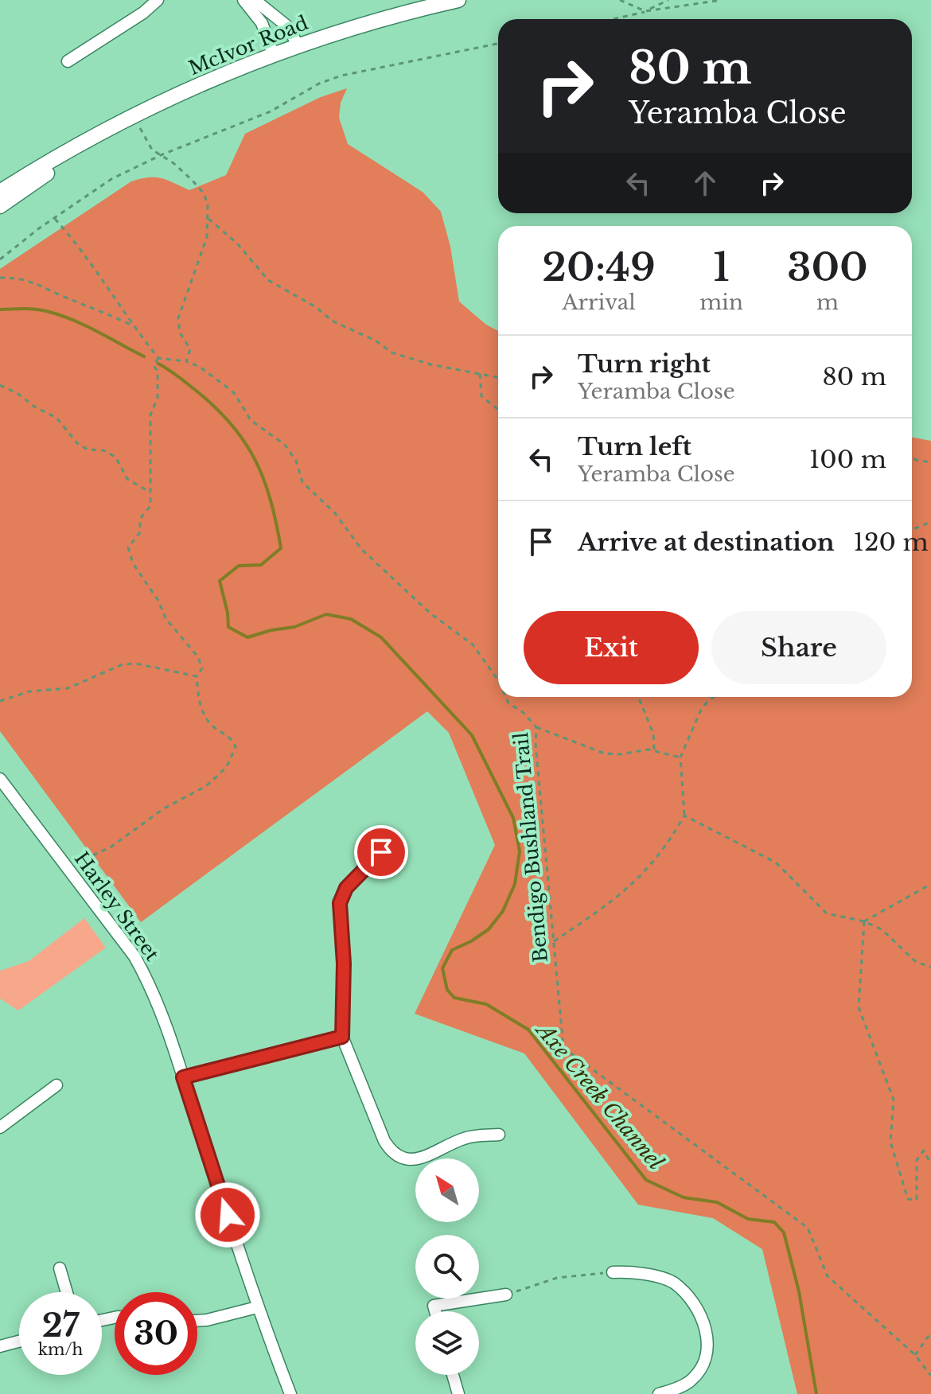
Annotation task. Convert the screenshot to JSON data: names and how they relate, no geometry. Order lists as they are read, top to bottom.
{
  "streets": {
    "main road": ["McIvor Road"],
    "street": ["Harley Street"],
    "path": ["Bendigo Bushland Trail"]
  },
  "water": ["Axe Creek Channel"],
  "north": "top left",
  "page": {
    "turn": ["80 m", "Yeramba Close"],
    "eta": [
      "20:49",
      "Arrival",
      "1",
      "min",
      "300",
      "m"
    ],
    "list": [
      {
        "name": "Turn right",
        "note": "Yeramba Close",
        "value": "80 m"
      },
      {
        "name": "Turn left",
        "note": "Yeramba Close",
        "value": "100 m"
      },
      {
        "name": "Arrive at destination",
        "value": "120 m"
      }
    ],
    "buttons": ["Exit", "Share"],
    "speed": "27 km/h",
    "limit": "30"
  }
}
